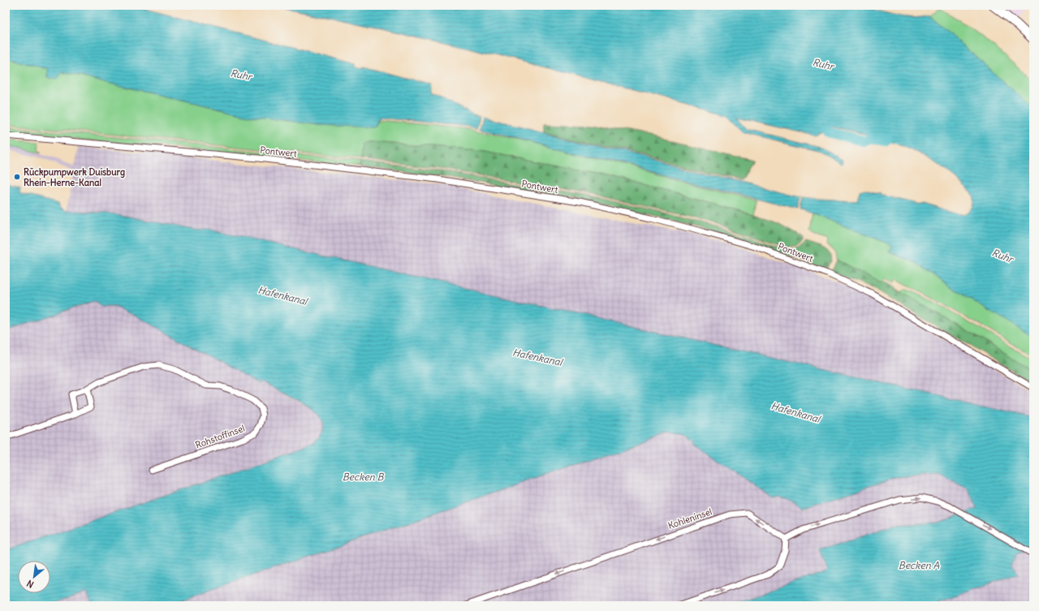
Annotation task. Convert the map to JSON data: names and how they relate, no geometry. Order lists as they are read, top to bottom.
{
  "streets": {
    "street": ["Pontwert", "Rohstoffinsel", "Kohleninsel"]
  },
  "one_way": ["Kohleninsel"],
  "water": [
    "Ruhr",
    "Hafenkanal",
    "Becken B",
    "Becken A"
  ],
  "places": ["Rückpumpwerk Duisburg Rhein-Herne-Kanal"],
  "north": "bottom left"
}
